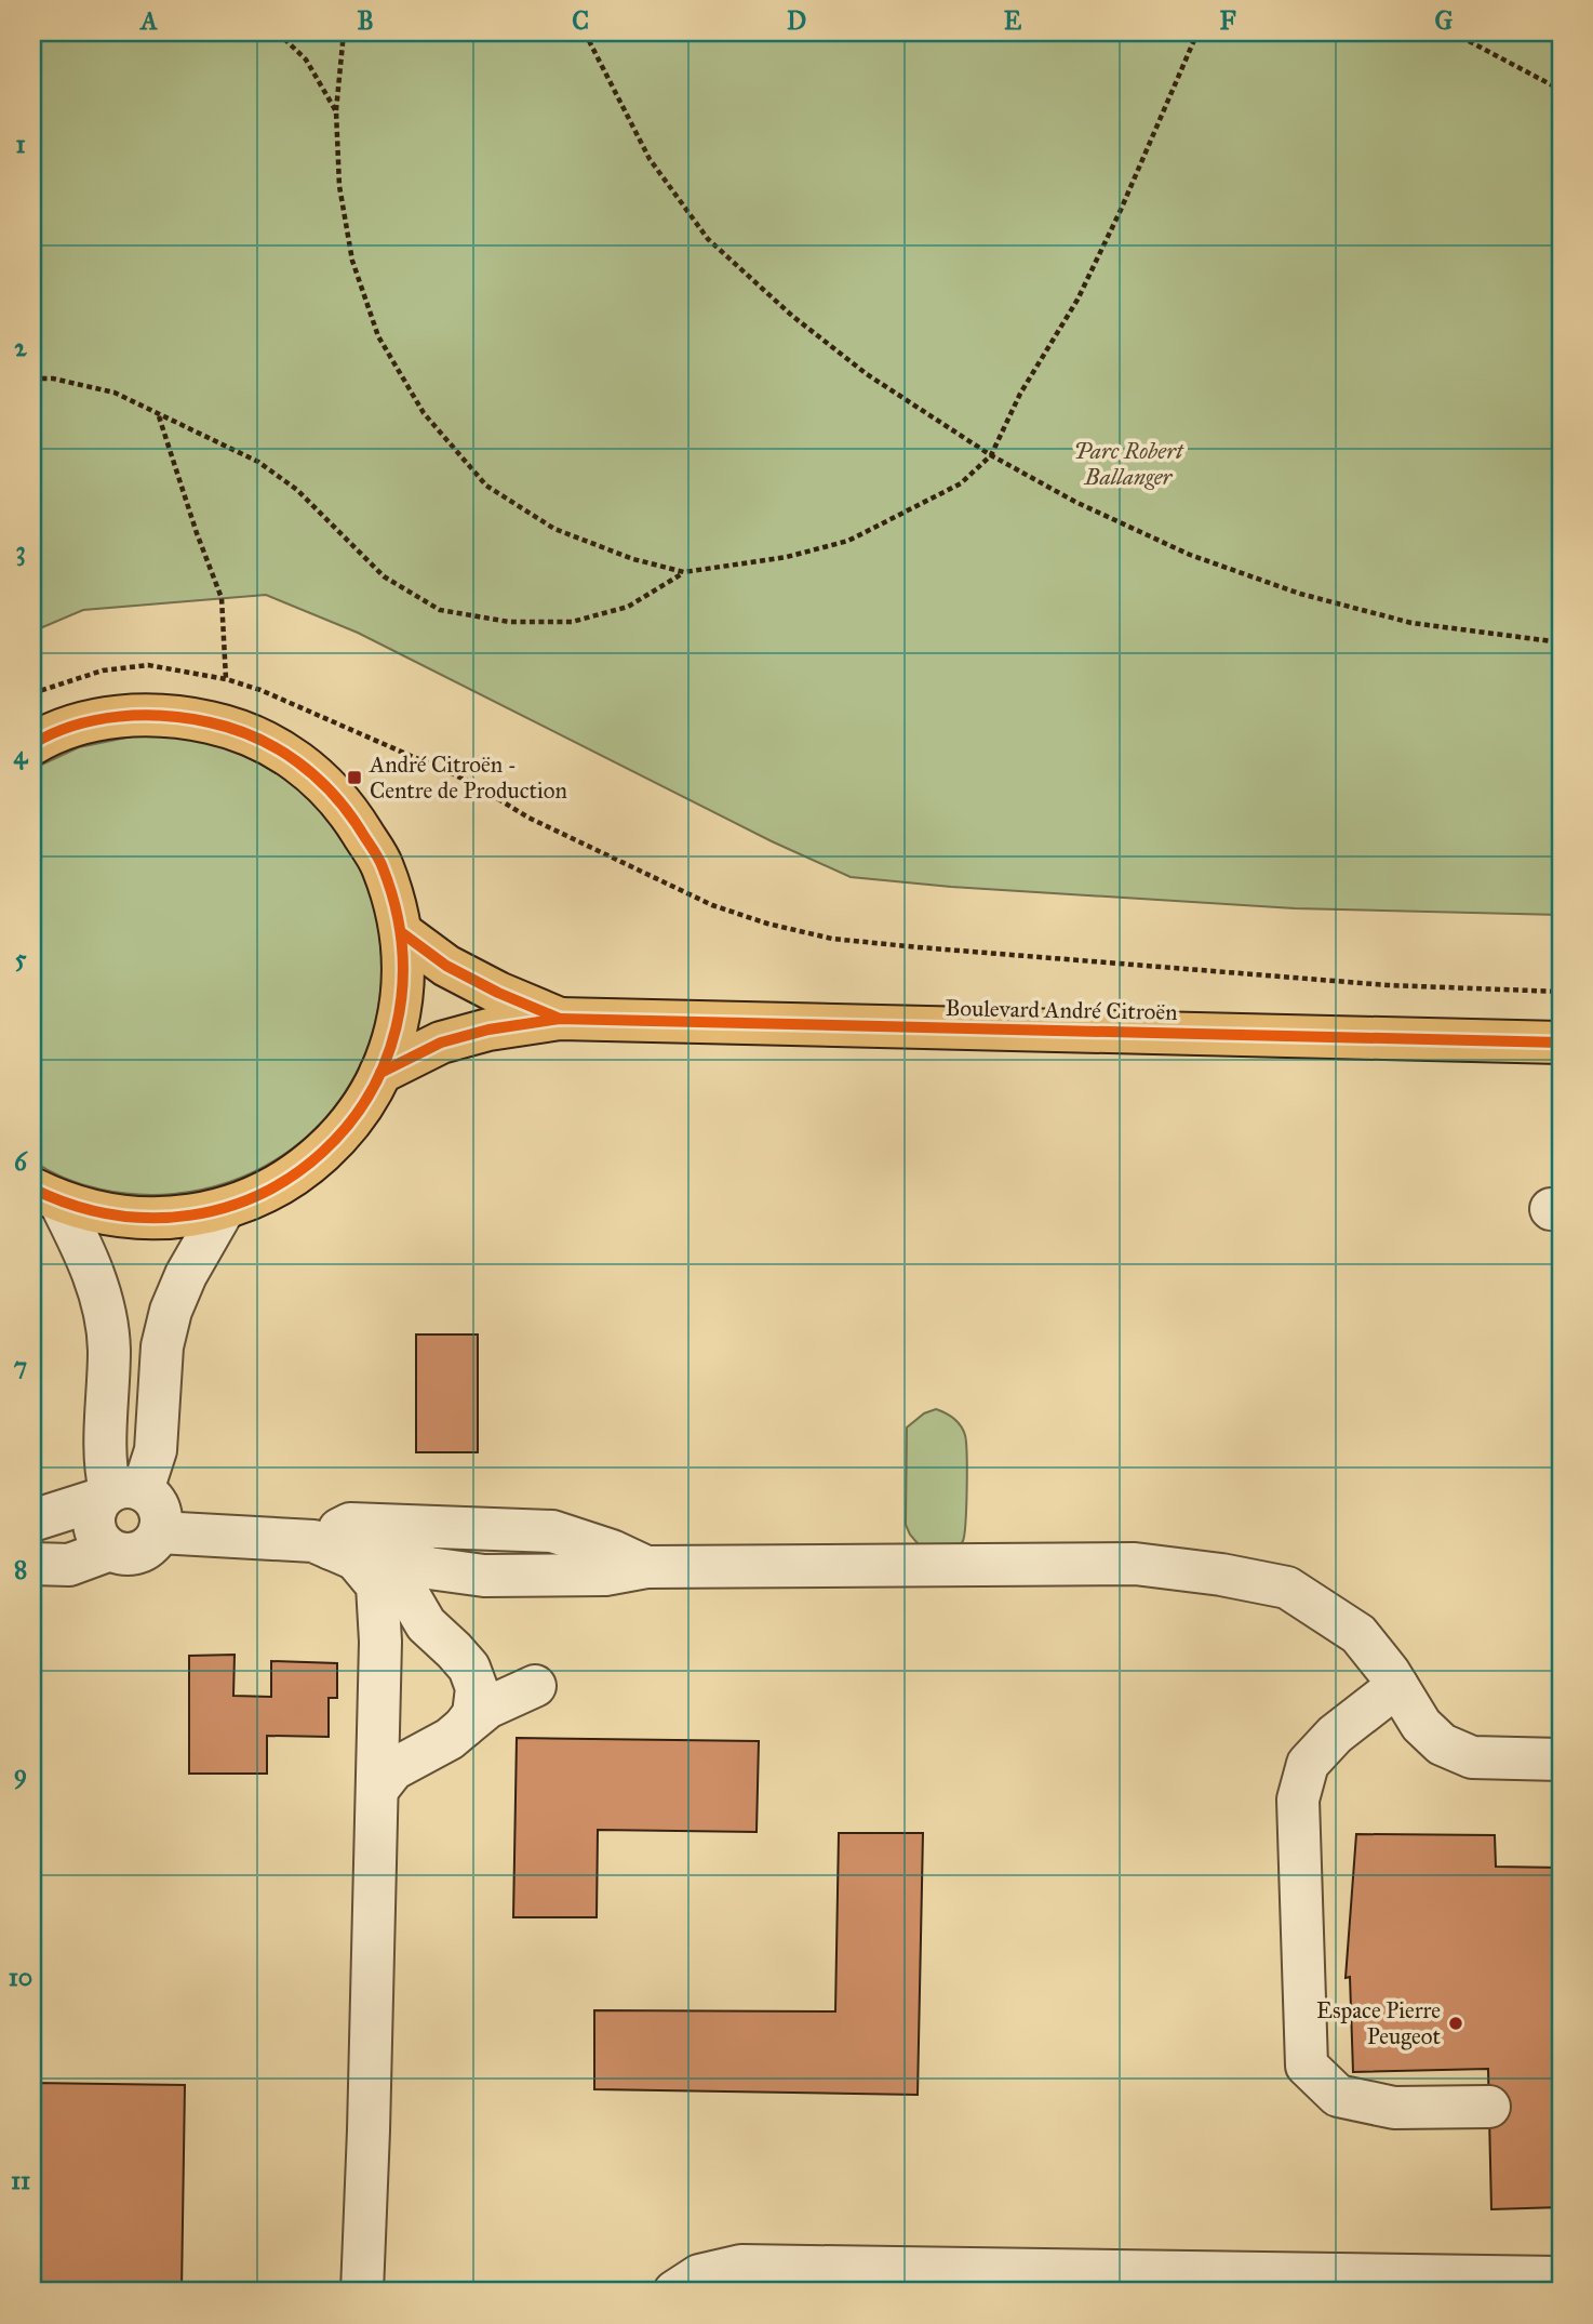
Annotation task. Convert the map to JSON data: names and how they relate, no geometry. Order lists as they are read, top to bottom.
{
  "streets": {
    "main road": ["Boulevard André Citroën"]
  },
  "parks": ["Parc Robert Ballanger"],
  "places": {
    "transit": ["André Citroën - Centre de Production"],
    "other": ["Espace Pierre Peugeot"]
  },
  "grid": {
    "columns": [
      "A",
      "B",
      "C",
      "D",
      "E",
      "F",
      "G"
    ],
    "rows": [
      "1",
      "2",
      "3",
      "4",
      "5",
      "6",
      "7",
      "8",
      "9",
      "10",
      "11"
    ]
  }
}
